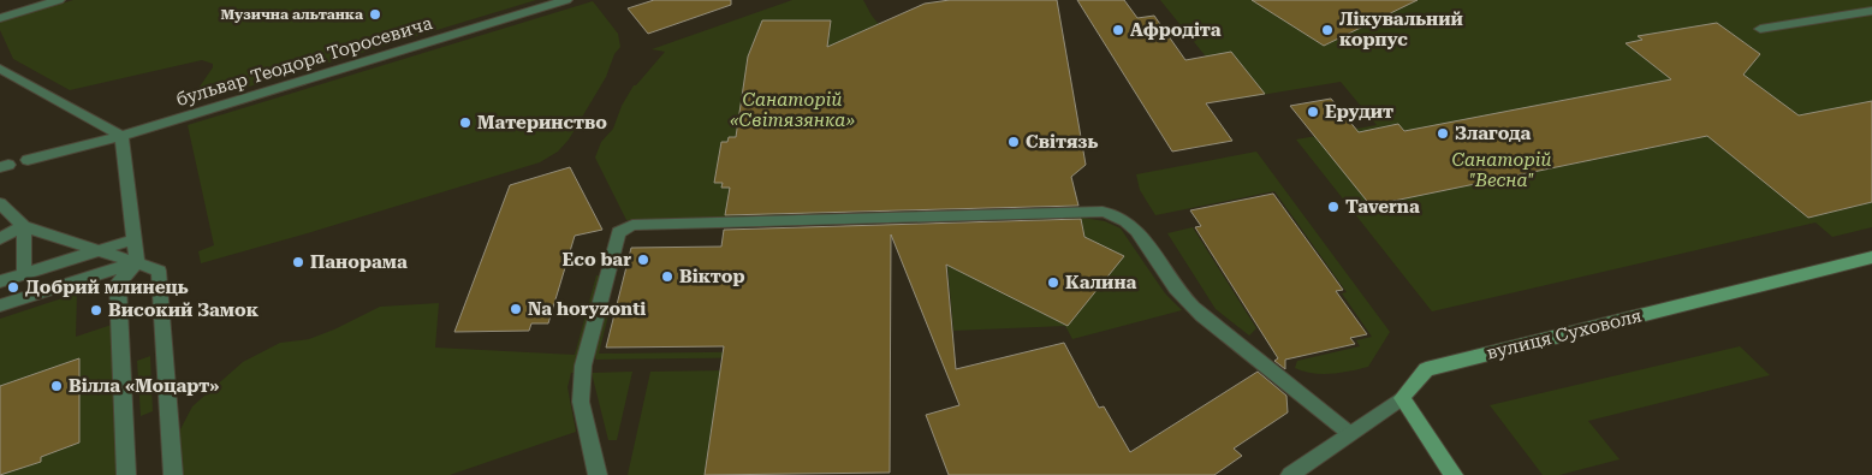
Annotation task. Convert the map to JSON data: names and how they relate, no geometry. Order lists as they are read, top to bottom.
{
  "streets": {
    "street": ["бульвар Теодора Торосевича", "вулиця Суховоля"]
  },
  "parks": ["Санаторій «Світязянка»", "Санаторій \"Весна\""],
  "places": [
    "Музична альтанка",
    "Афродіта",
    "Лікувальний корпус",
    "Ерудит",
    "Материнство",
    "Злагода",
    "Світязь",
    "Taverna",
    "Eco bar",
    "Панорама",
    "Віктор",
    "Калина",
    "Добрий млинець",
    "Na horyzonti",
    "Високий Замок",
    "Вілла «Моцарт»"
  ]
}
